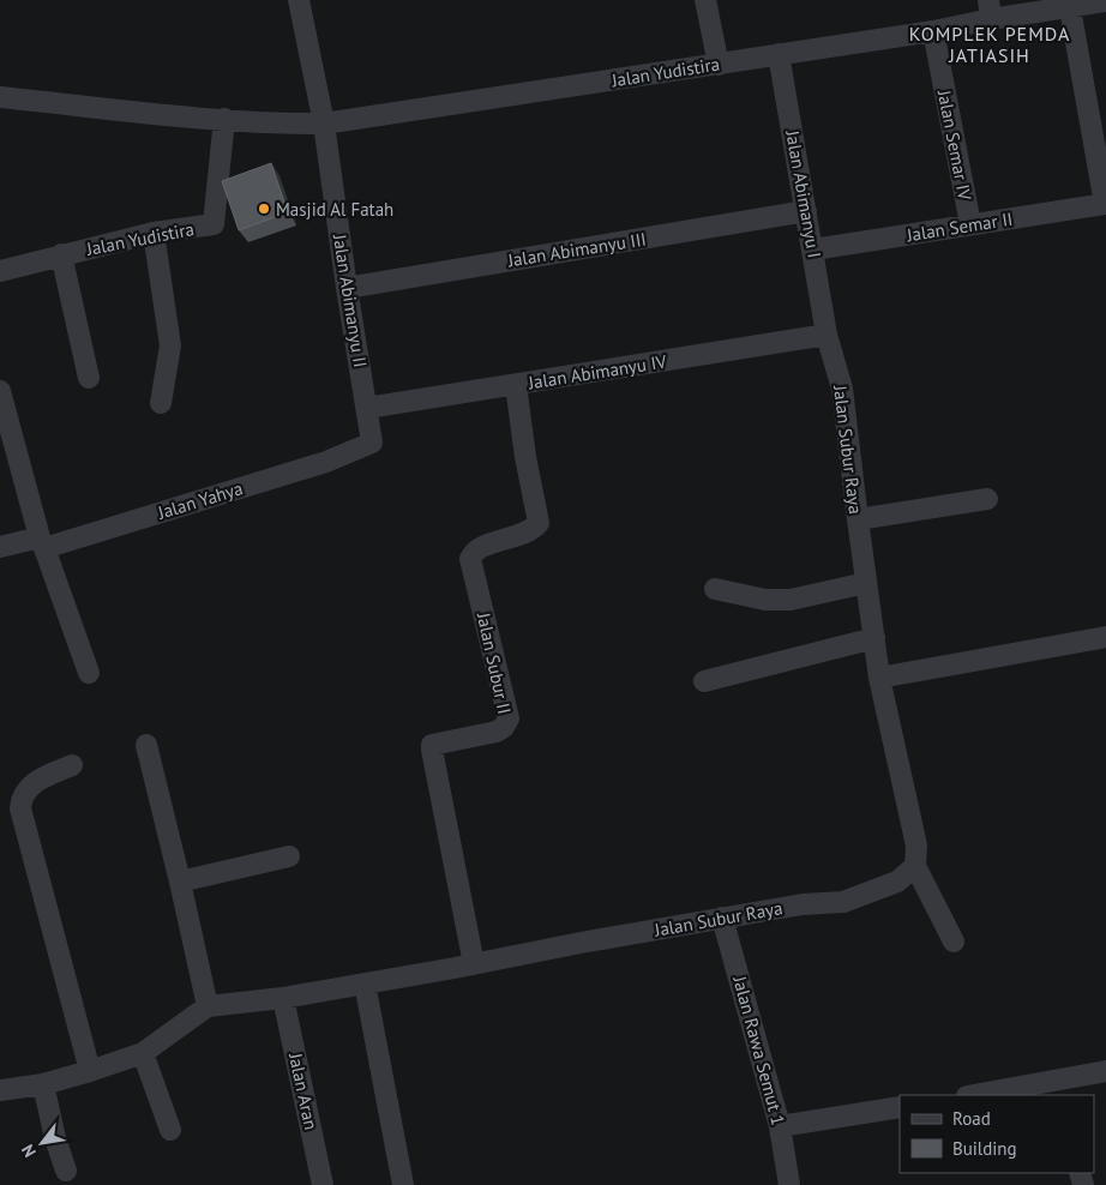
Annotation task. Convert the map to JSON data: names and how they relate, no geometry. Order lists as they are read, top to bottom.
{
  "streets": {
    "street": [
      "Jalan Yudistira",
      "Jalan Semar IV",
      "Jalan Abimanyu I",
      "Jalan Semar II",
      "Jalan Abimanyu III",
      "Jalan Abimanyu II",
      "Jalan Abimanyu IV",
      "Jalan Subur Raya",
      "Jalan Yahya",
      "Jalan Subur II",
      "Jalan Rawa Semut 1",
      "Jalan Aran"
    ]
  },
  "crossings": [
    ["Jalan Yudistira", "Jalan Semar IV"],
    ["Jalan Yudistira", "Jalan Abimanyu I"],
    ["Jalan Yudistira", "Jalan Abimanyu II"],
    ["Jalan Semar IV", "Jalan Semar II"],
    ["Jalan Abimanyu I", "Jalan Semar II"],
    ["Jalan Abimanyu I", "Jalan Abimanyu III"],
    ["Jalan Abimanyu I", "Jalan Abimanyu IV"],
    ["Jalan Abimanyu I", "Jalan Subur Raya"],
    ["Jalan Abimanyu III", "Jalan Abimanyu II"],
    ["Jalan Abimanyu II", "Jalan Abimanyu IV"],
    ["Jalan Abimanyu II", "Jalan Yahya"],
    ["Jalan Abimanyu IV", "Jalan Subur Raya"],
    ["Jalan Abimanyu IV", "Jalan Yahya"],
    ["Jalan Abimanyu IV", "Jalan Subur II"],
    ["Jalan Subur Raya", "Jalan Subur II"],
    ["Jalan Subur Raya", "Jalan Rawa Semut 1"],
    ["Jalan Subur Raya", "Jalan Aran"]
  ],
  "districts": ["KOMPLEK PEMDA JATIASIH"],
  "places": ["Masjid Al Fatah"],
  "legend": ["Road", "Building"],
  "north": "bottom left"
}
